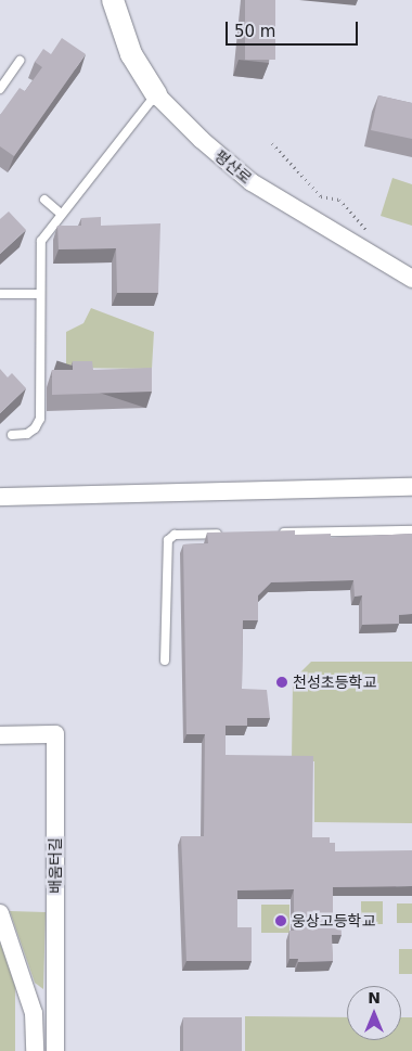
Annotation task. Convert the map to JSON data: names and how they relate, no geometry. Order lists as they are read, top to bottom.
{
  "streets": {
    "street": ["평산로", "배움터길"]
  },
  "places": ["천성초등학교", "웅상고등학교"],
  "scale_bar": "50 m",
  "north": "top"
}
